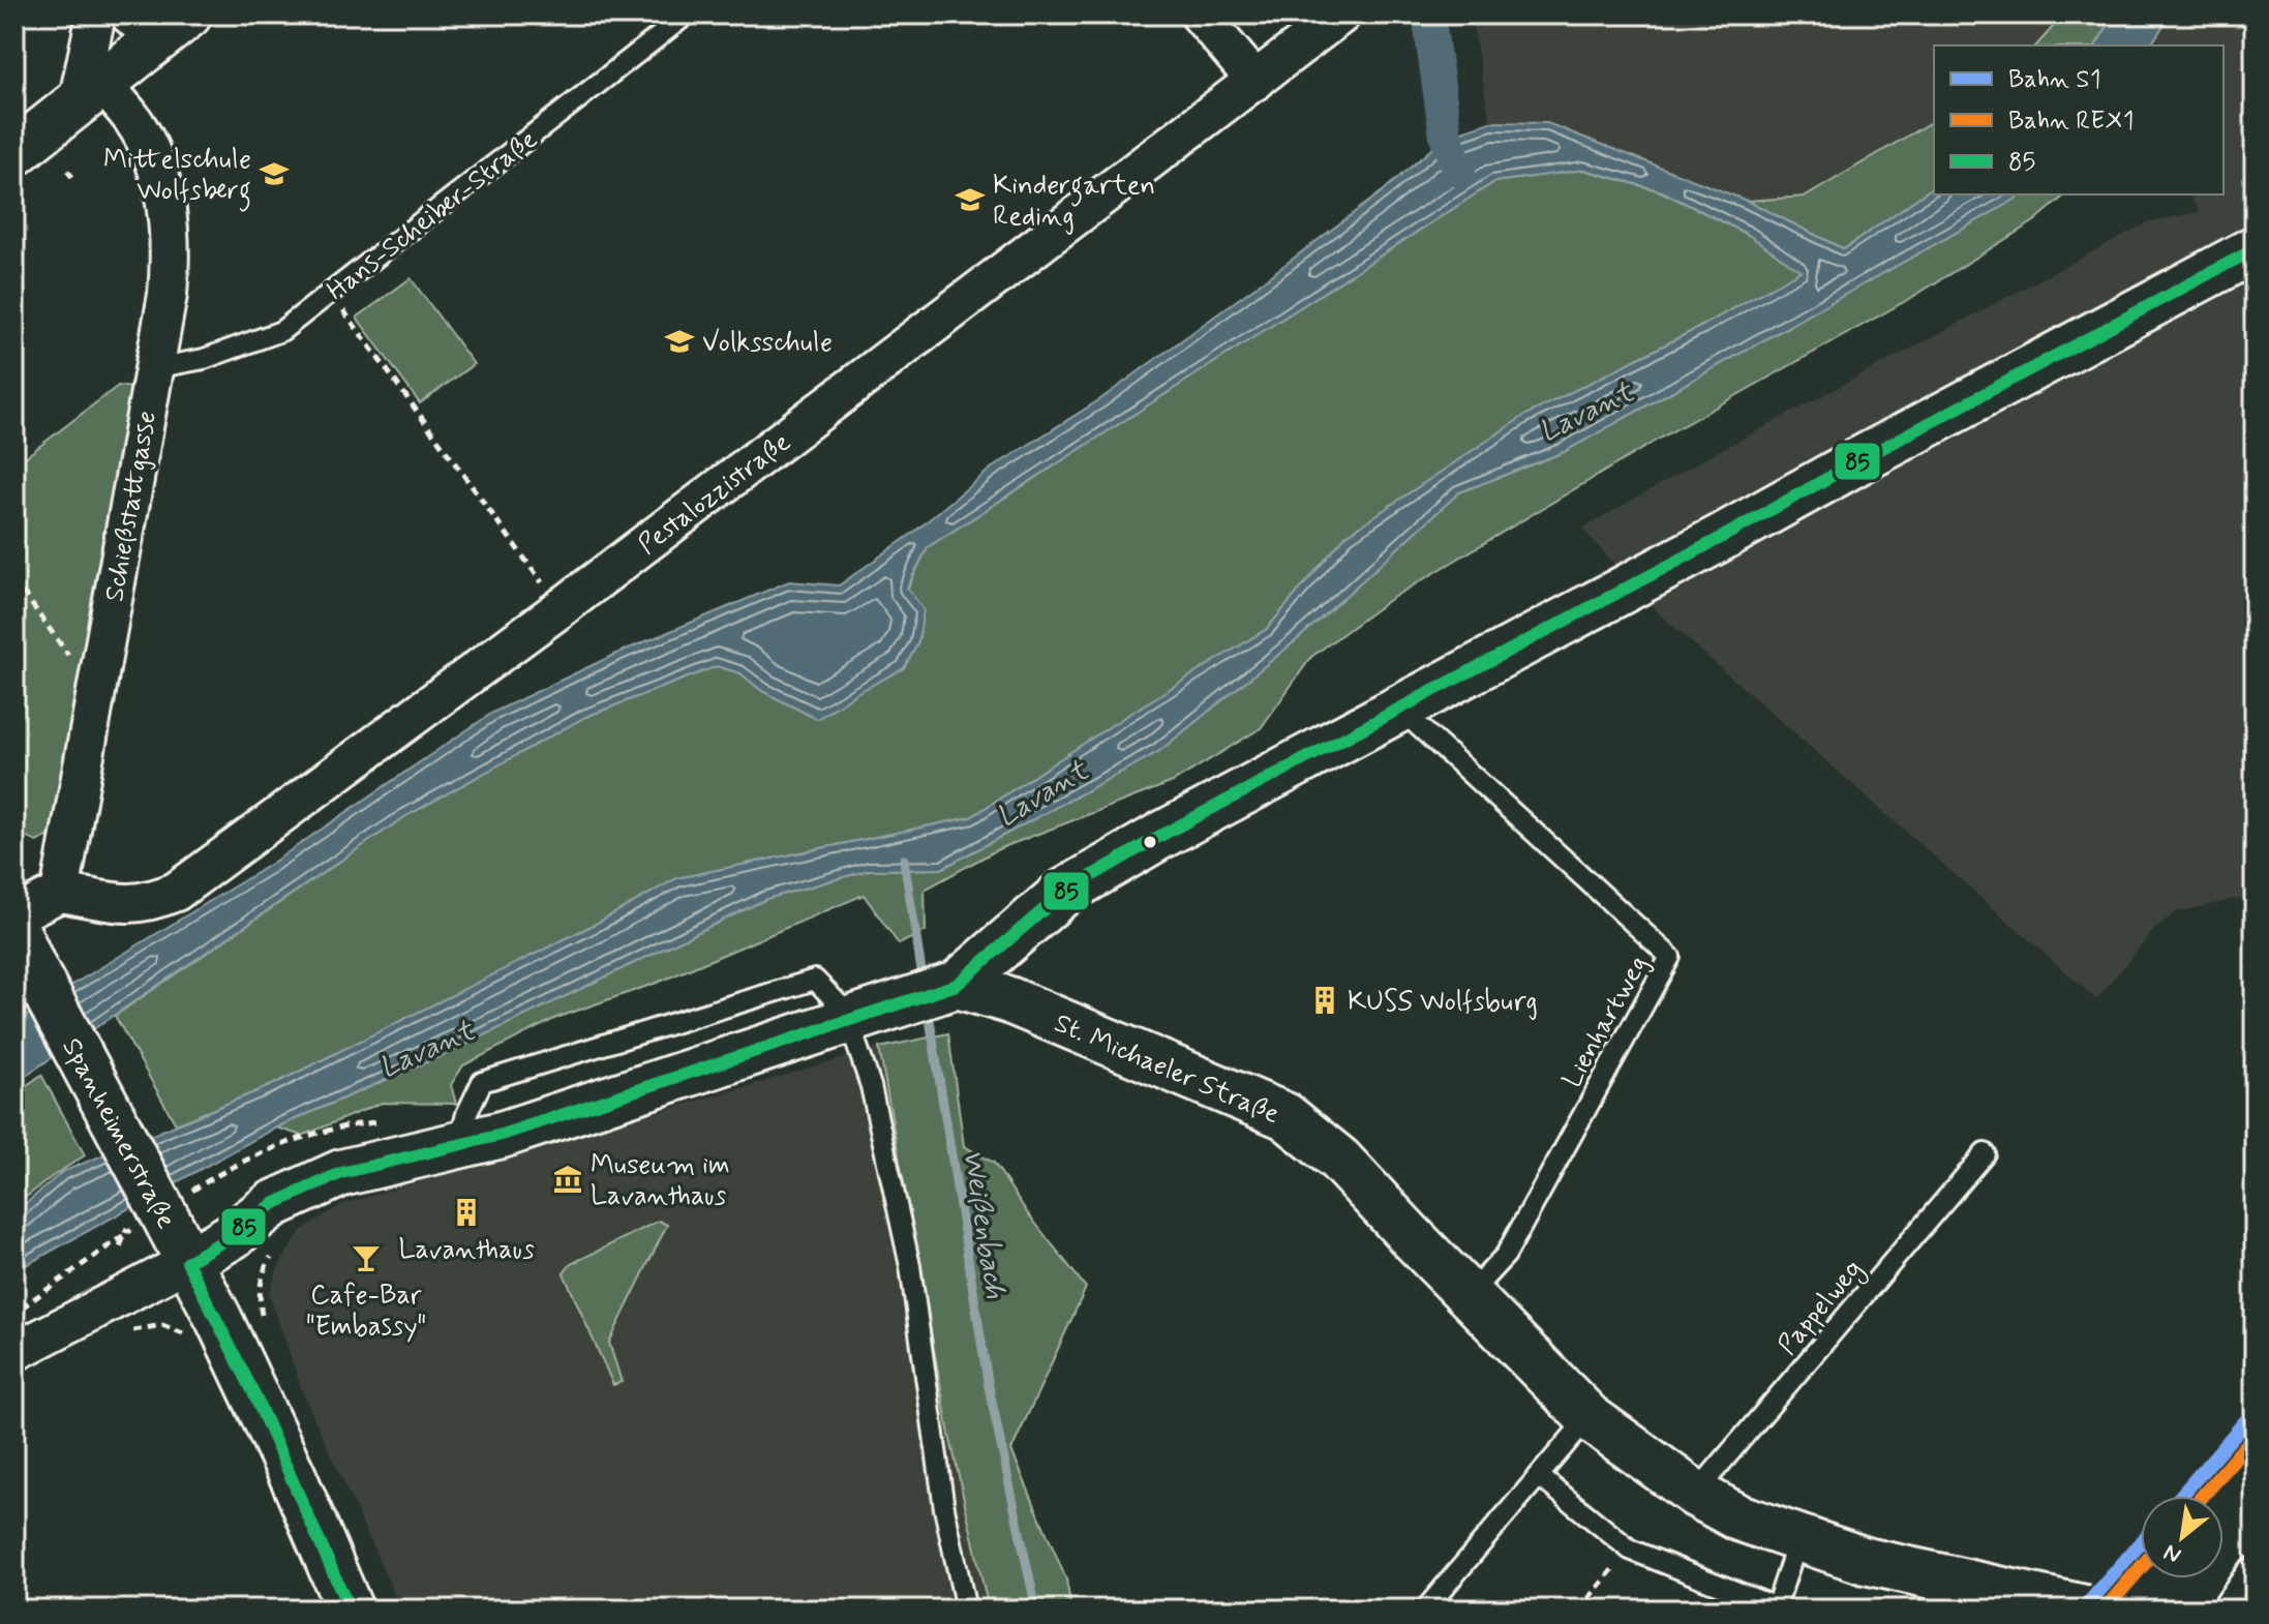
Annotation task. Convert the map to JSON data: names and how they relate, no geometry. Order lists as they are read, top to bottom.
{
  "streets": {
    "main road": ["St. Michaeler Straße", "Spanheimerstraße"],
    "street": ["Pestalozzistraße", "Schießstattgasse"],
    "lane": ["Hans-Scheiber-Straße", "Lienhartweg", "Pappelweg"]
  },
  "crossings": [
    ["Hans-Scheiber-Straße", "Schießstattgasse"],
    ["Pestalozzistraße", "Schießstattgasse"],
    ["Lienhartweg", "St. Michaeler Straße"],
    ["St. Michaeler Straße", "Pappelweg"]
  ],
  "water": ["Lavant", "Weißenbach"],
  "places": {
    "school or university": ["Mittelschule Wolfsberg", "Kindergarten Reding", "Volksschule"],
    "building": ["KUSS Wolfsburg", "Lavanthaus"],
    "museum": ["Museum im Lavanthaus"],
    "bar": ["Cafe-Bar \"Embassy\""]
  },
  "lines": ["transit line 85", "rail line S1", "rail line REX1"],
  "legend": ["Bahn S1", "Bahn REX1", "85"],
  "north": "bottom left"
}
